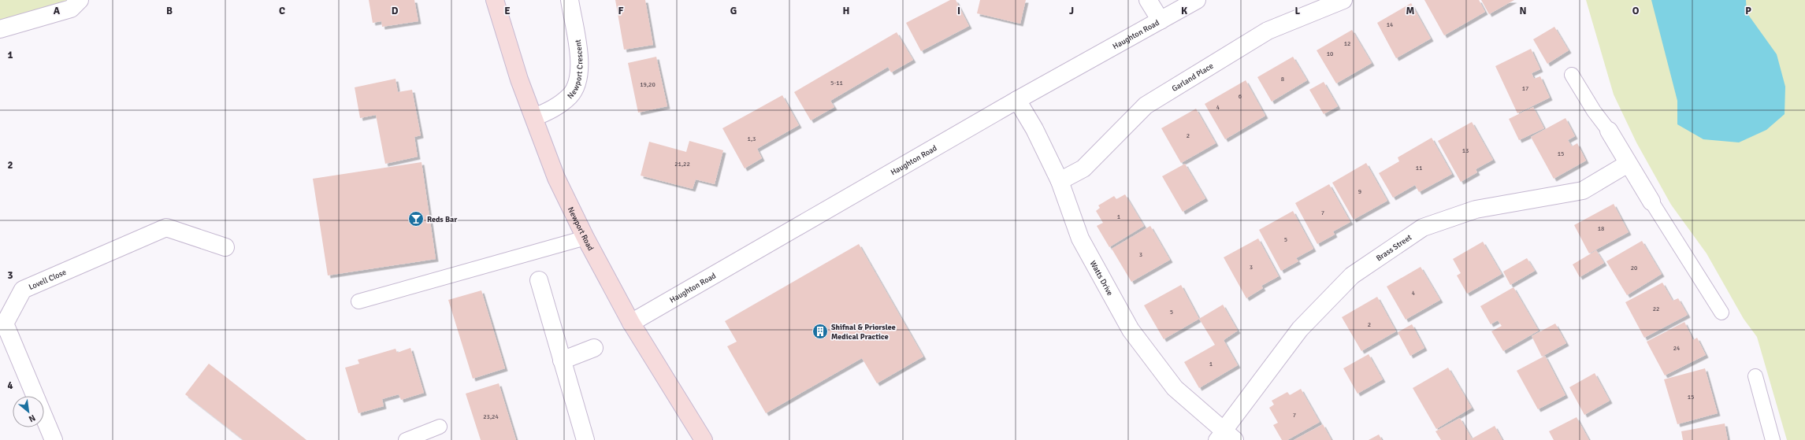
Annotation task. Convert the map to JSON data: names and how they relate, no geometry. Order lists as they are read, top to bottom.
{
  "streets": {
    "main road": ["Newport Road"],
    "street": [
      "Haughton Road",
      "Newport Crescent",
      "Garland Place",
      "Brass Street",
      "Watts Drive",
      "Lovell Close"
    ]
  },
  "crossings": [
    ["Haughton Road", "Newport Road"],
    ["Haughton Road", "Watts Drive"],
    ["Newport Crescent", "Newport Road"],
    ["Garland Place", "Watts Drive"],
    ["Brass Street", "Watts Drive"]
  ],
  "places": {
    "bar": ["Reds Bar"],
    "building": ["Shifnal & Priorslee Medical Practice"]
  },
  "house_numbers": [
    "14",
    "12",
    "10",
    "8",
    "5-11",
    "19,20",
    "17",
    "6",
    "4",
    "2",
    "1,3",
    "13",
    "15",
    "21,22",
    "11",
    "9",
    "7",
    "1",
    "18",
    "5",
    "3",
    "3",
    "20",
    "4",
    "22",
    "5",
    "2",
    "24",
    "1",
    "15",
    "7",
    "23,24"
  ],
  "north": "bottom right",
  "grid": {
    "columns": [
      "A",
      "B",
      "C",
      "D",
      "E",
      "F",
      "G",
      "H",
      "I",
      "J",
      "K",
      "L",
      "M",
      "N",
      "O",
      "P"
    ],
    "rows": [
      "1",
      "2",
      "3",
      "4"
    ]
  }
}
